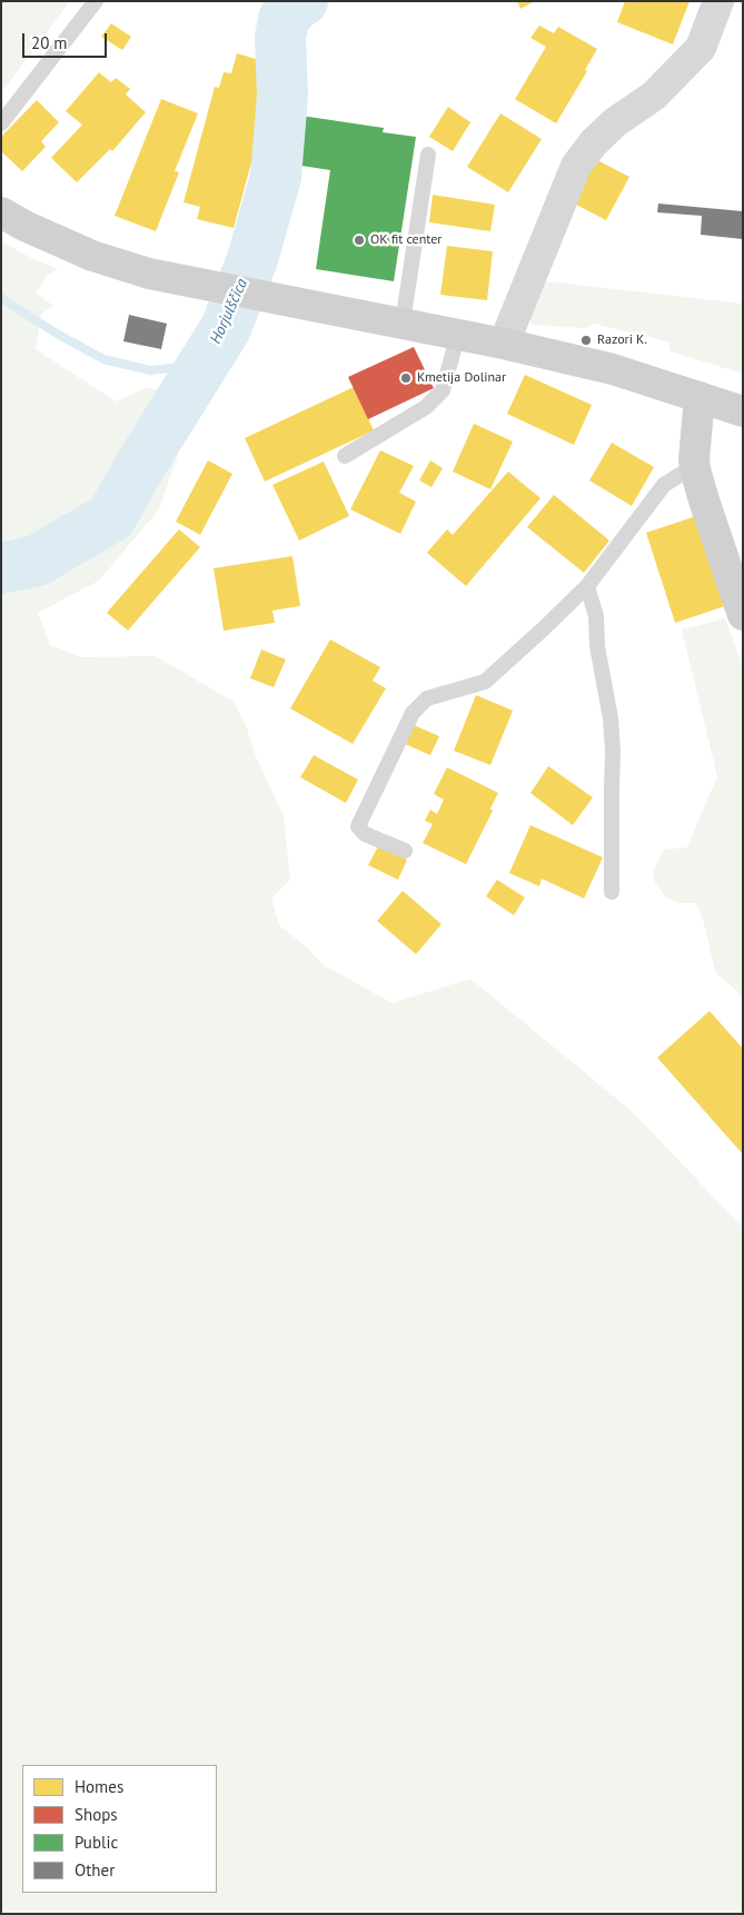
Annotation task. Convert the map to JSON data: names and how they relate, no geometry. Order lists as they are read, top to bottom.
{
  "water": ["Horjulščica"],
  "places": ["OK fit center", "Razori K.", "Kmetija Dolinar"],
  "legend": [
    "Homes",
    "Shops",
    "Public",
    "Other"
  ],
  "scale_bar": "20 m"
}
